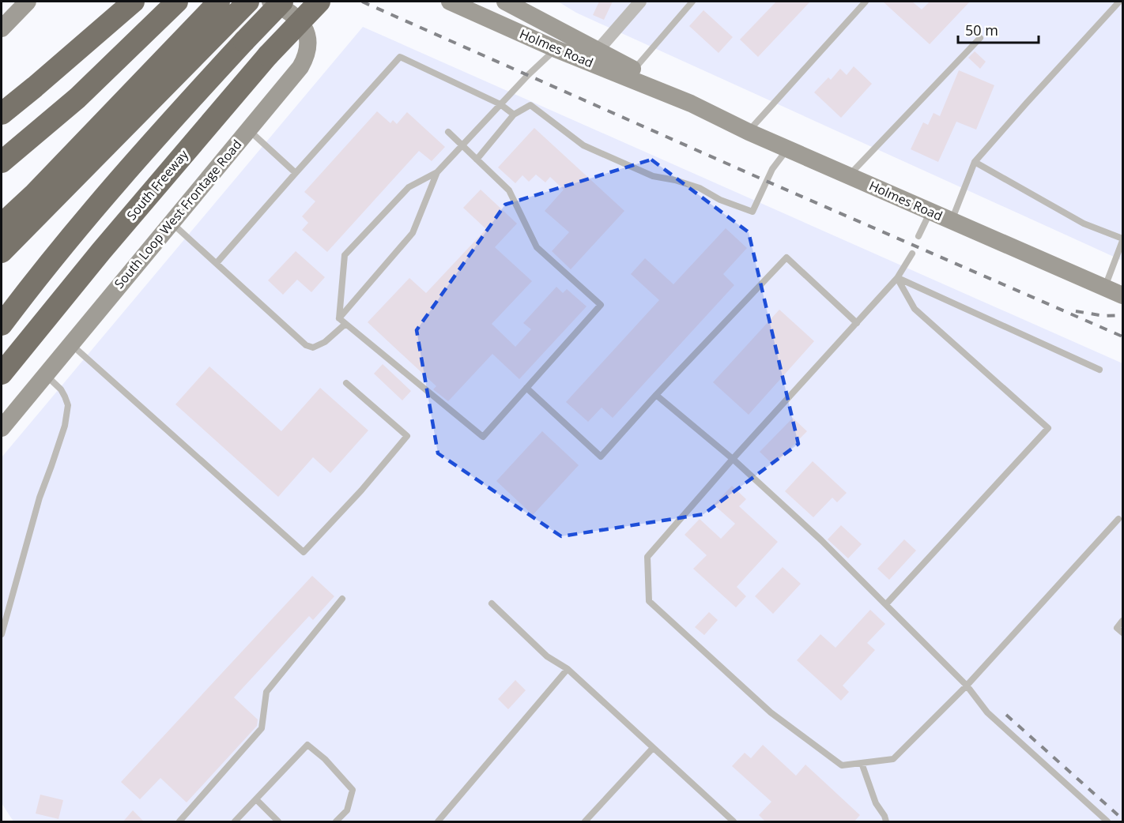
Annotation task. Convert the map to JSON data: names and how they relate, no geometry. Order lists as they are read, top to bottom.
{
  "streets": {
    "highway": ["South Freeway"],
    "main road": ["Holmes Road", "South Loop West Frontage Road"]
  },
  "scale_bar": "50 m"
}
